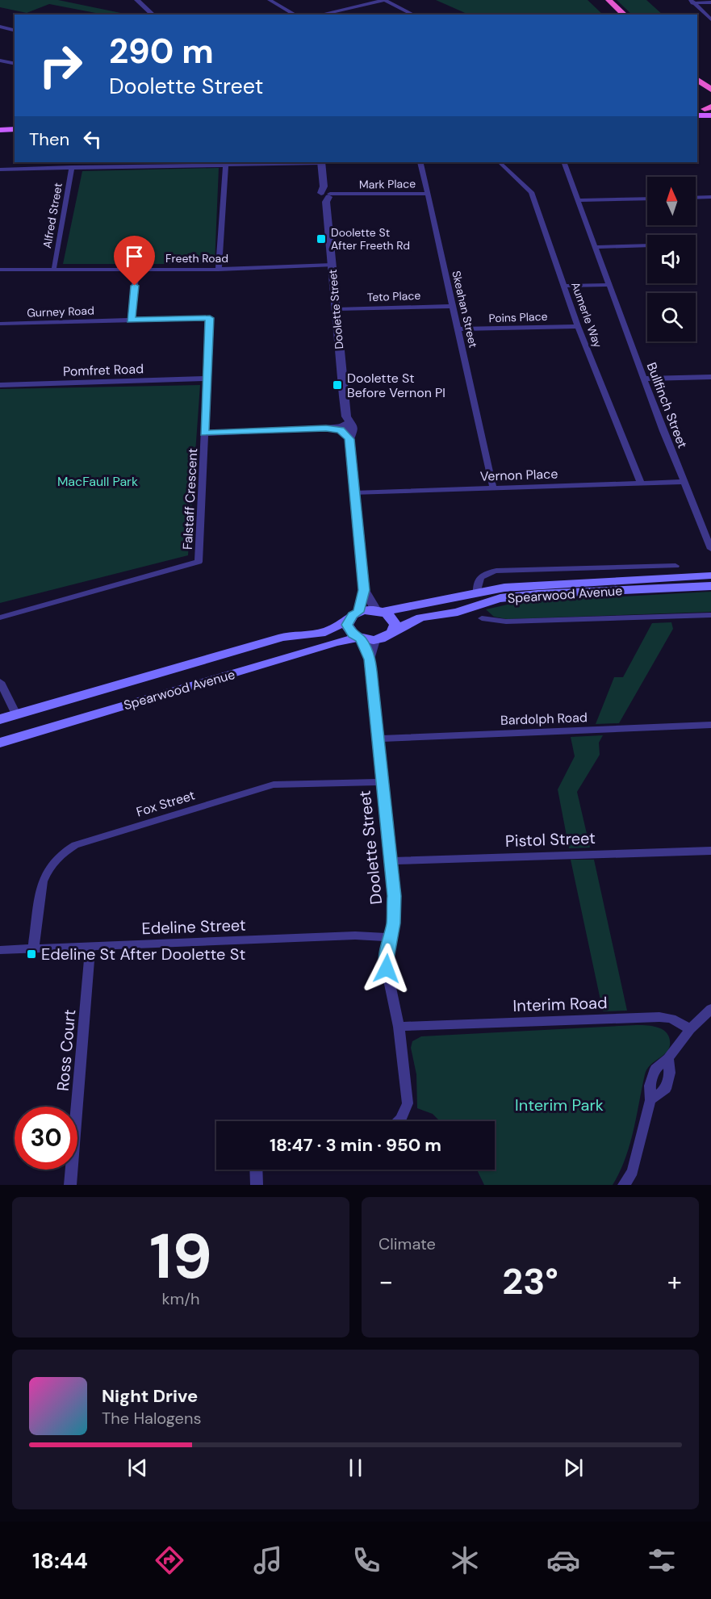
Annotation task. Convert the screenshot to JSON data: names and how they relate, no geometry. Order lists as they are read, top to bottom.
{
  "streets": {
    "main road": ["Spearwood Avenue"],
    "street": [
      "Mark Place",
      "Alfred Street",
      "Freeth Road",
      "Teto Place",
      "Doolette Street",
      "Skeahan Street",
      "Gurney Road",
      "Aumerle Way",
      "Poins Place",
      "Pomfret Road",
      "Bullfinch Street",
      "Vernon Place",
      "Falstaff Crescent",
      "Bardolph Road",
      "Fox Street",
      "Pistol Street",
      "Edeline Street",
      "Interim Road",
      "Ross Court"
    ]
  },
  "crossings": [
    ["Mark Place", "Doolette Street"],
    ["Mark Place", "Skeahan Street"],
    ["Alfred Street", "Freeth Road"],
    ["Freeth Road", "Doolette Street"],
    ["Teto Place", "Doolette Street"],
    ["Teto Place", "Skeahan Street"],
    ["Doolette Street", "Vernon Place"],
    ["Doolette Street", "Spearwood Avenue"],
    ["Doolette Street", "Bardolph Road"],
    ["Doolette Street", "Fox Street"],
    ["Doolette Street", "Pistol Street"],
    ["Doolette Street", "Edeline Street"],
    ["Doolette Street", "Interim Road"],
    ["Skeahan Street", "Poins Place"],
    ["Skeahan Street", "Vernon Place"],
    ["Gurney Road", "Falstaff Crescent"],
    ["Aumerle Way", "Poins Place"],
    ["Aumerle Way", "Vernon Place"],
    ["Pomfret Road", "Falstaff Crescent"],
    ["Bullfinch Street", "Vernon Place"],
    ["Fox Street", "Edeline Street"],
    ["Edeline Street", "Ross Court"]
  ],
  "parks": ["MacFaull Park", "Interim Park"],
  "places": {
    "transit": ["Doolette St After Freeth Rd", "Doolette St Before Vernon Pl", "Edeline St After Doolette St"]
  },
  "north": "top",
  "page": {
    "turn": ["290 m", "Doolette Street"],
    "then": "Then",
    "limit": "30",
    "trip": "18:47 · 3 min · 950 m",
    "tile": [
      ["19", "km/h"],
      "Climate"
    ],
    "heat": ["−", "23°", "+"],
    "song": ["Night Drive", "The Halogens"],
    "tabs": "18:44"
  }
}
